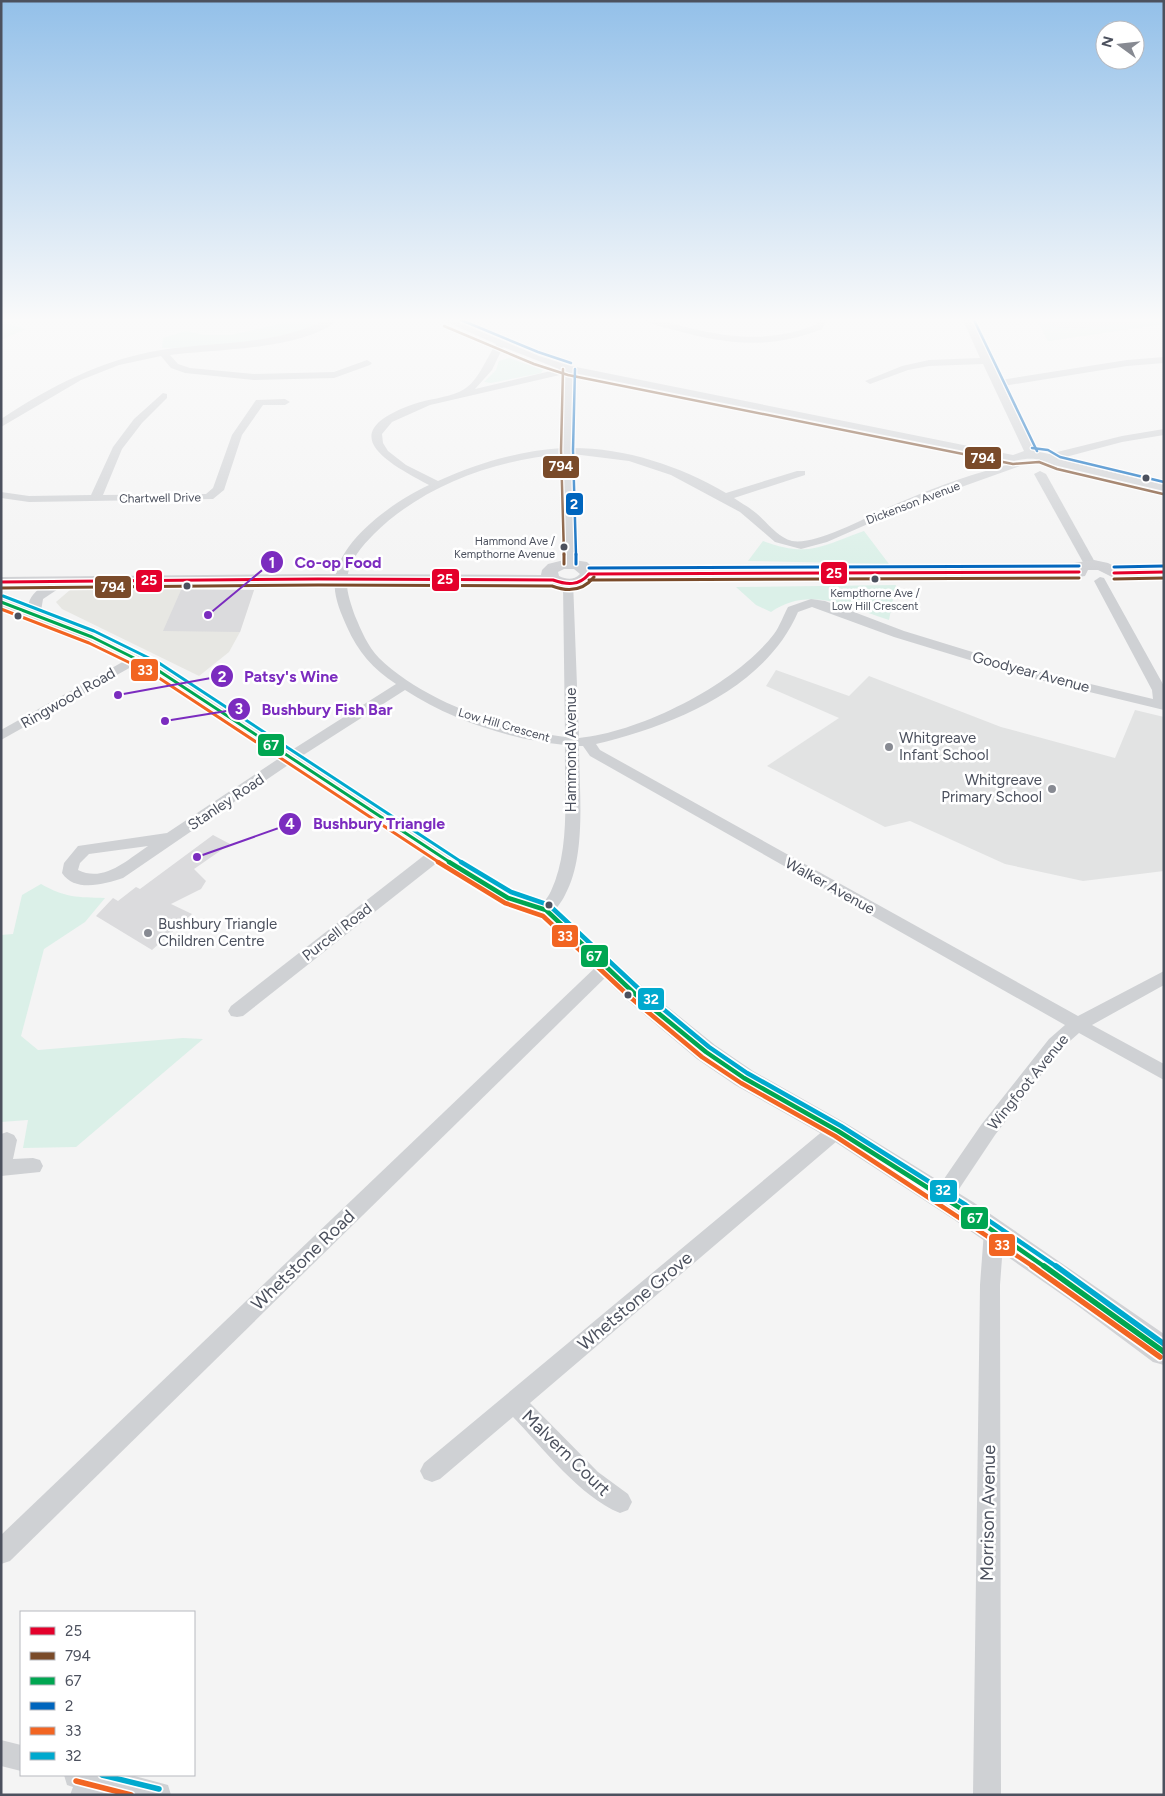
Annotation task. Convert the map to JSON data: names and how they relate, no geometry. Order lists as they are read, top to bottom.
{
  "streets": {
    "street": [
      "Chartwell Drive",
      "Dickenson Avenue",
      "Goodyear Avenue",
      "Ringwood Road",
      "Low Hill Crescent",
      "Hammond Avenue",
      "Stanley Road",
      "Walker Avenue",
      "Purcell Road",
      "Wingfoot Avenue",
      "Whetstone Road",
      "Whetstone Grove",
      "Malvern Court",
      "Morrison Avenue"
    ]
  },
  "crossings": [
    ["Goodyear Avenue", "Low Hill Crescent"],
    ["Low Hill Crescent", "Hammond Avenue"],
    ["Low Hill Crescent", "Stanley Road"],
    ["Low Hill Crescent", "Walker Avenue"],
    ["Hammond Avenue", "Walker Avenue"],
    ["Walker Avenue", "Wingfoot Avenue"],
    ["Whetstone Grove", "Malvern Court"]
  ],
  "places": [
    "Hammond Ave / Kempthorne Avenue",
    "Kempthorne Ave / Low Hill Crescent",
    "Co-op Food",
    "Patsy's Wine",
    "Bushbury Fish Bar",
    "Whitgreave Infant School",
    "Whitgreave Primary School",
    "Bushbury Triangle",
    "Bushbury Triangle Children Centre"
  ],
  "lines": [
    "transit line 794",
    "transit line 2",
    "transit line 25",
    "transit line 32",
    "transit line 67",
    "transit line 33"
  ],
  "legend": [
    "25",
    "794",
    "67",
    "2",
    "33",
    "32"
  ],
  "north": "left"
}
